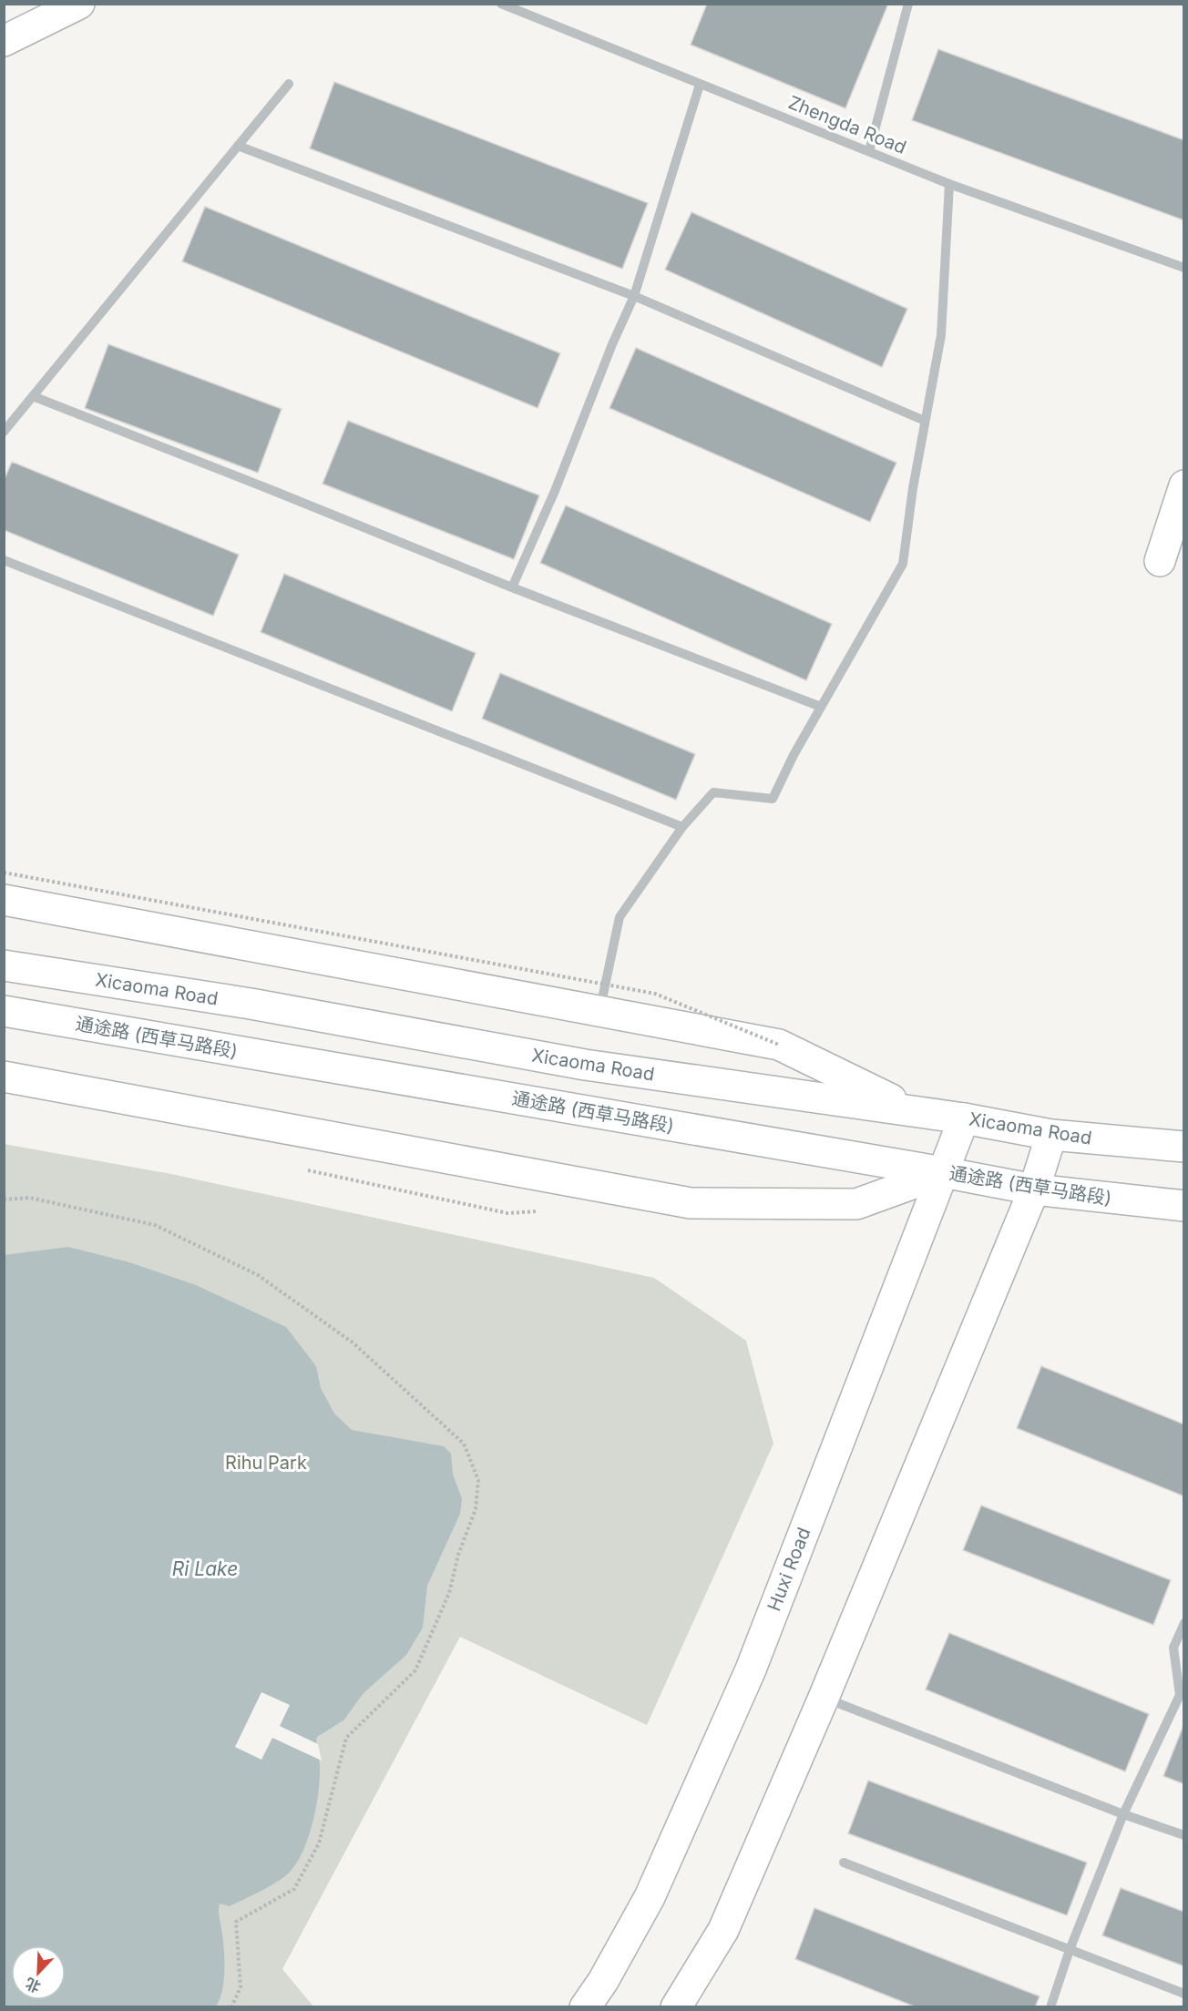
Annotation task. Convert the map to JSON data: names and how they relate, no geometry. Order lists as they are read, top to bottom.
{
  "streets": {
    "main road": ["Xicaoma Road", "通途路 (西草马路段)", "Huxi Road"],
    "street": ["Zhengda Road"]
  },
  "crossings": [
    ["Xicaoma Road", "Huxi Road"],
    ["通途路 (西草马路段)", "Huxi Road"]
  ],
  "water": ["Ri Lake"],
  "parks": ["Rihu Park"],
  "north": "bottom left"
}
